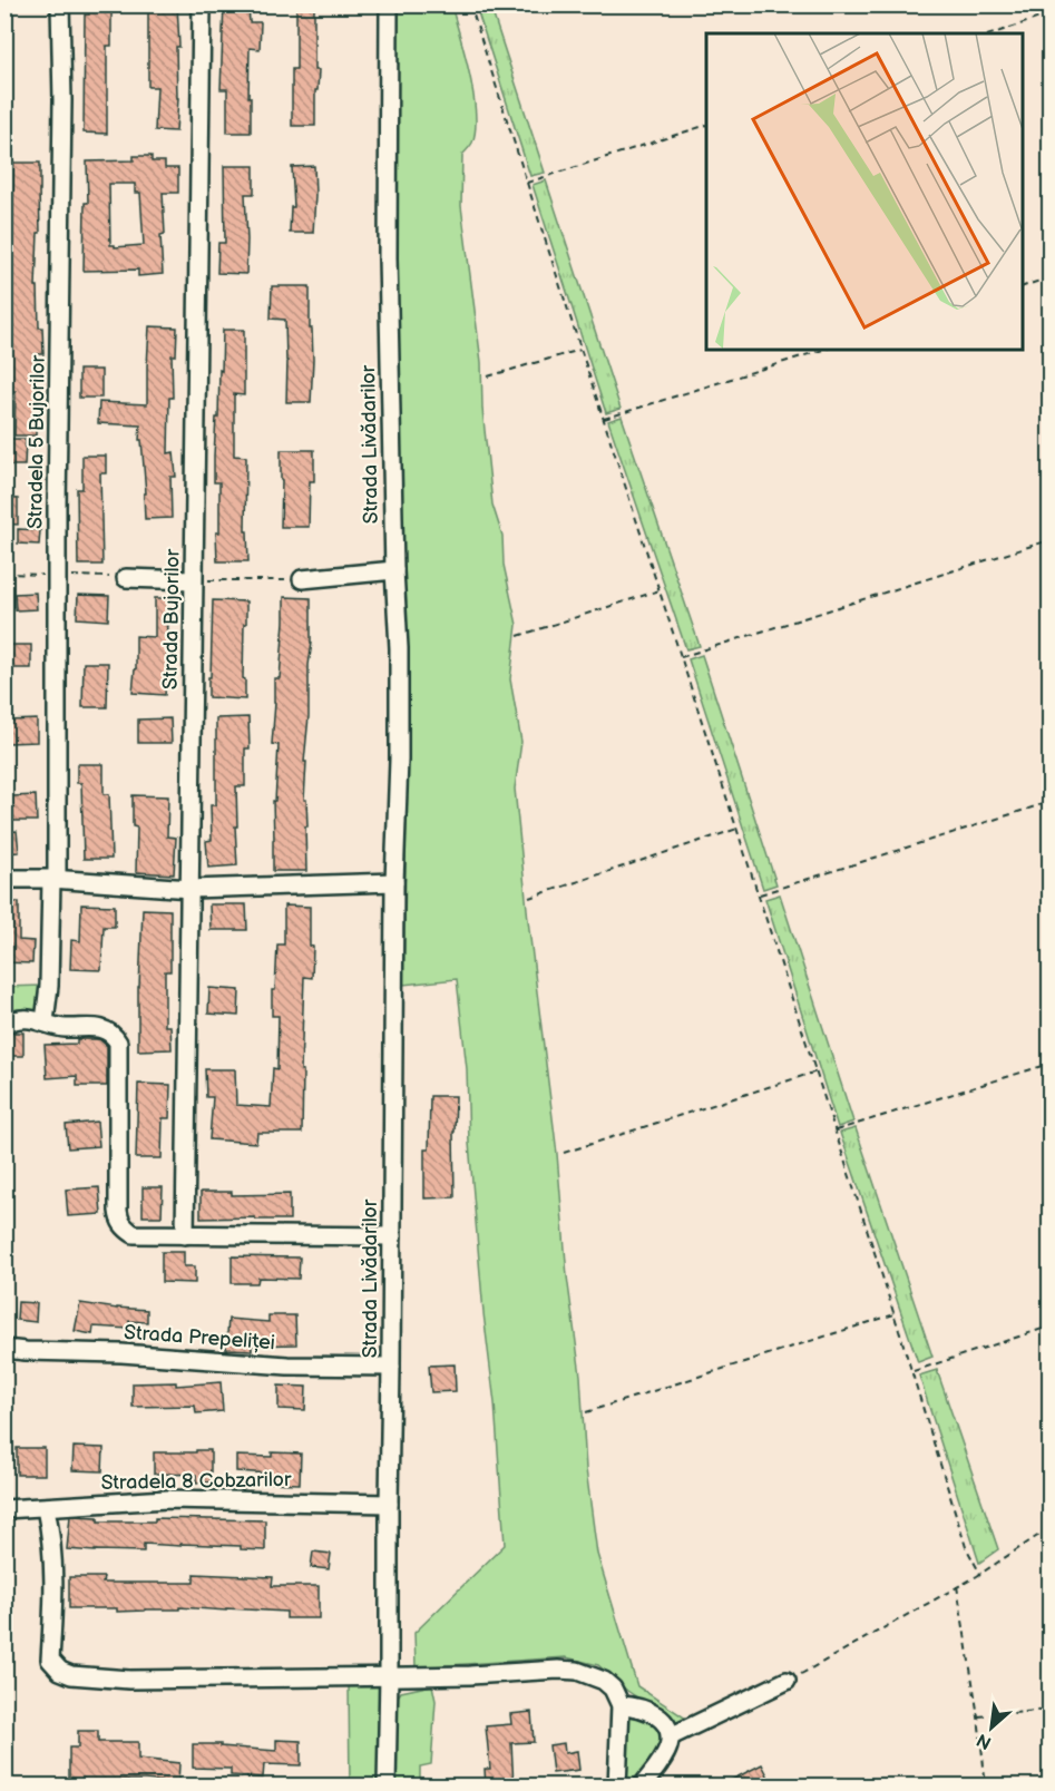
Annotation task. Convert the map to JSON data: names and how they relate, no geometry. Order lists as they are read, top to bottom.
{
  "streets": {
    "street": [
      "Stradela 5 Bujorilor",
      "Strada Livădarilor",
      "Strada Bujorilor",
      "Strada Prepeliței",
      "Stradela 8 Cobzarilor"
    ]
  },
  "crossings": [
    ["Strada Livădarilor", "Strada Prepeliței"],
    ["Strada Livădarilor", "Stradela 8 Cobzarilor"]
  ],
  "north": "bottom left"
}
